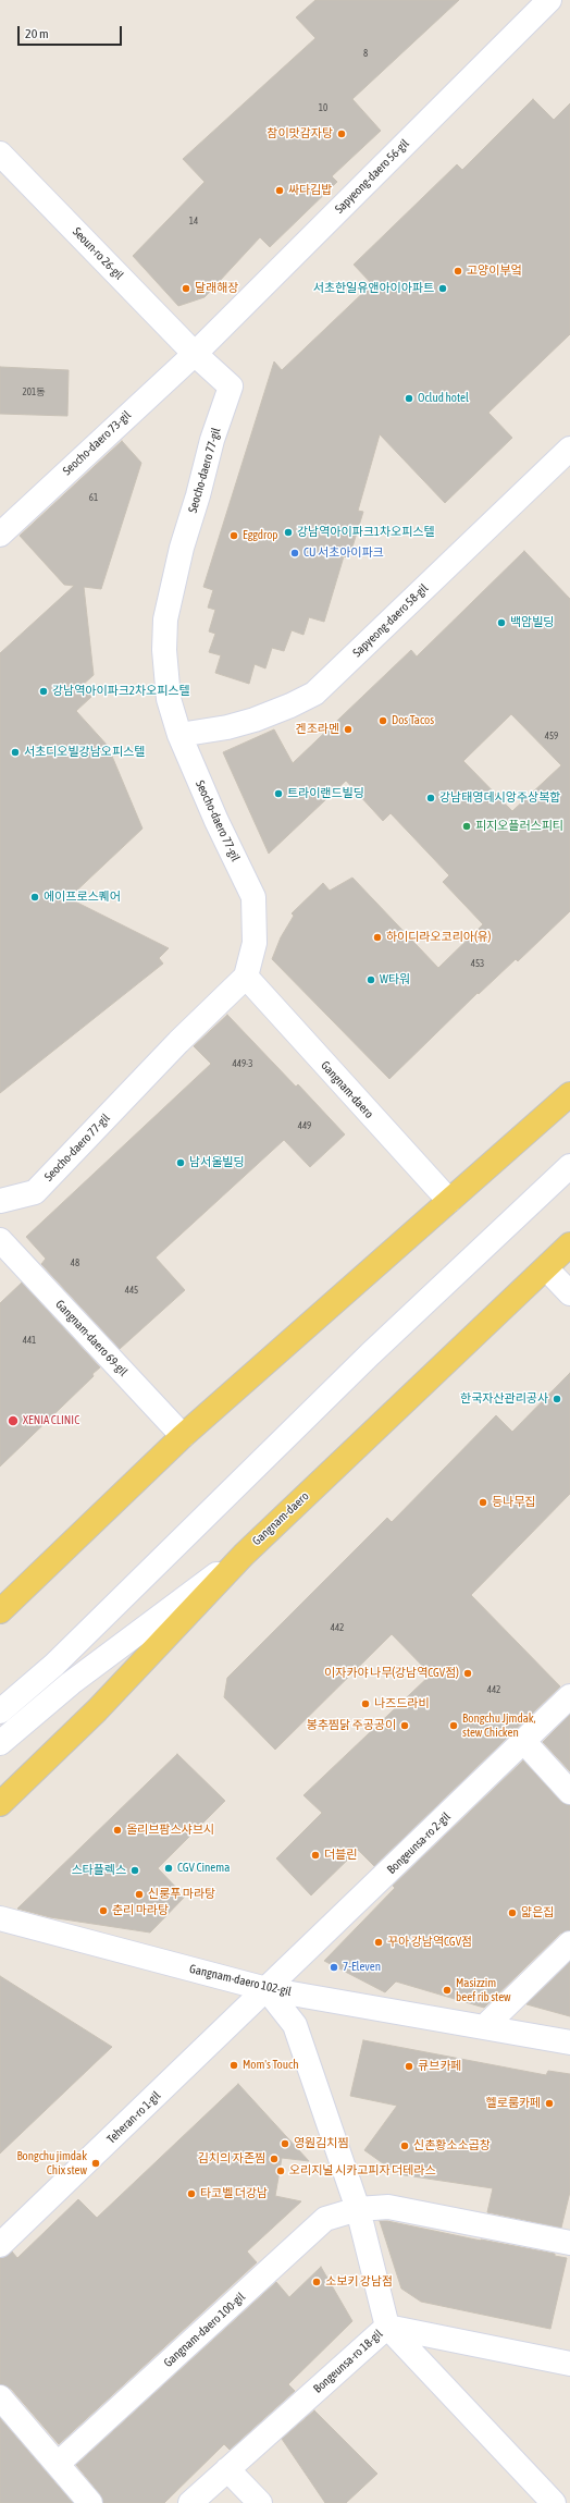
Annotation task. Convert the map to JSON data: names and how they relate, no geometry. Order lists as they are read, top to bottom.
{
  "streets": {
    "main road": ["Gangnam-daero"],
    "street": [
      "Sapyeong-daero 56-gil",
      "Seoun-ro 26-gil",
      "Seocho-daero 73-gil",
      "Seocho-daero 77-gil",
      "Sapyeong-daero 58-gil",
      "Gangnam-daero 69-gil",
      "Bongeunsa-ro 2-gil",
      "Gangnam-daero 102-gil",
      "Teheran-ro 1-gil",
      "Gangnam-daero 100-gil",
      "Bongeunsa-ro 18-gil"
    ]
  },
  "crossings": [
    ["Sapyeong-daero 56-gil", "Seoun-ro 26-gil"],
    ["Sapyeong-daero 56-gil", "Seocho-daero 73-gil"],
    ["Sapyeong-daero 56-gil", "Seocho-daero 77-gil"],
    ["Seoun-ro 26-gil", "Seocho-daero 73-gil"],
    ["Seoun-ro 26-gil", "Seocho-daero 77-gil"],
    ["Seocho-daero 73-gil", "Seocho-daero 77-gil"],
    ["Seocho-daero 77-gil", "Sapyeong-daero 58-gil"],
    ["Seocho-daero 77-gil", "Gangnam-daero"],
    ["Bongeunsa-ro 2-gil", "Gangnam-daero 102-gil"],
    ["Bongeunsa-ro 2-gil", "Teheran-ro 1-gil"],
    ["Gangnam-daero 102-gil", "Teheran-ro 1-gil"]
  ],
  "places": [
    "참이맛감자탕",
    "싸다김밥",
    "고양이부엌",
    "달래해장",
    "서초한일유앤아이아파트",
    "Oclud hotel",
    "강남역아이파크1차오피스텔",
    "Eggdrop",
    "CU 서초아이파크",
    "백암빌딩",
    "강남역아이파크2차오피스텔",
    "Dos Tacos",
    "겐조라멘",
    "서초디오빌강남오피스텔",
    "트라이랜드빌딩",
    "강남태영데시앙주상복합",
    "피지오플러스피티",
    "에이프로스퀘어",
    "하이디라오코리아(유)",
    "W타워",
    "남서울빌딩",
    "한국자산관리공사",
    "XENIA CLINIC",
    "등나무집",
    "이자카야 나무(강남역CGV점)",
    "나즈드라비",
    "봉추찜닭 주공공이",
    "Bongchu Jjmdak, stew Chicken",
    "올리브팜스샤브시",
    "더블린",
    "CGV Cinema",
    "스타플렉스",
    "신룽푸 마라탕",
    "춘리 마라탕",
    "얇은집",
    "꾸아 강남역CGV점",
    "7-Eleven",
    "Masizzim beef rib stew",
    "Mom's Touch",
    "큐브카페",
    "헬로룸카페",
    "영원김치찜",
    "신촌황소소곱창",
    "김치의 자존찜",
    "Bongchu jimdak Chix stew",
    "오리지널 시카고피자 더테라스",
    "타코벨 더강남",
    "소보키 강남점"
  ],
  "house_numbers": [
    "8",
    "10",
    "14",
    "201동",
    "61",
    "459",
    "453",
    "449-3",
    "449",
    "48",
    "445",
    "441",
    "442",
    "442"
  ],
  "scale_bar": "20 m"
}
